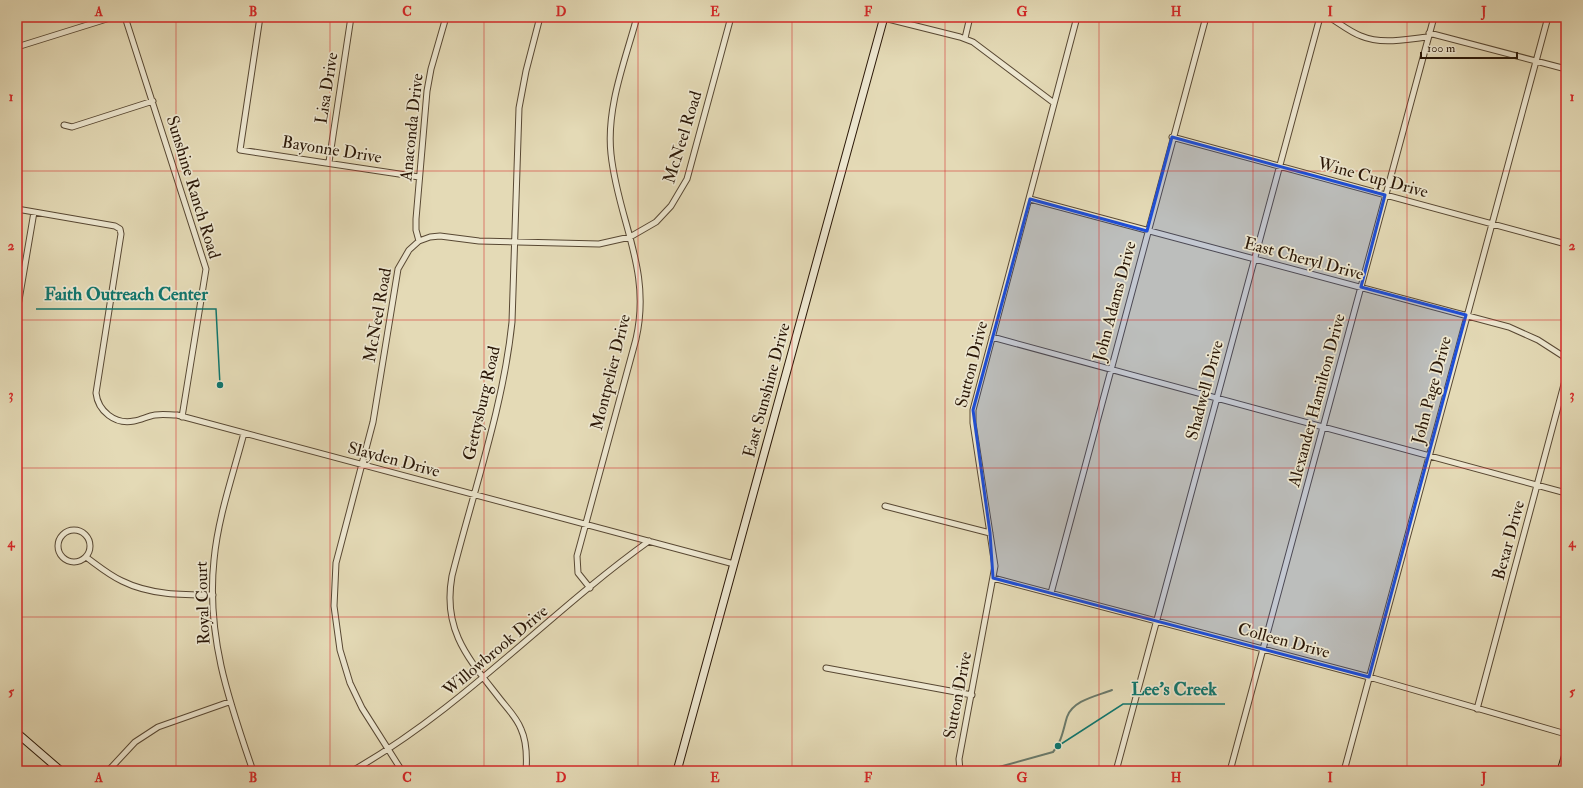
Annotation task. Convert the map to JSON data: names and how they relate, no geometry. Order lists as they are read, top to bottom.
{
  "streets": {
    "street": [
      "Lisa Drive",
      "Anaconda Drive",
      "McNeel Road",
      "Bayonne Drive",
      "Wine Cup Drive",
      "Sunshine Ranch Road",
      "East Cheryl Drive",
      "John Adams Drive",
      "Sutton Drive",
      "Montpelier Drive",
      "East Sunshine Drive",
      "Shadwell Drive",
      "John Page Drive",
      "Alexander Hamilton Drive",
      "Gettysburg Road",
      "Slayden Drive",
      "Bexar Drive",
      "Royal Court",
      "Colleen Drive",
      "Willowbrook Drive"
    ]
  },
  "crossings": [
    ["Lisa Drive", "Bayonne Drive"],
    ["Anaconda Drive", "McNeel Road"],
    ["Anaconda Drive", "Bayonne Drive"],
    ["McNeel Road", "Montpelier Drive"],
    ["McNeel Road", "Gettysburg Road"],
    ["McNeel Road", "Slayden Drive"],
    ["McNeel Road", "Willowbrook Drive"],
    ["Wine Cup Drive", "John Adams Drive"],
    ["Wine Cup Drive", "Shadwell Drive"],
    ["Wine Cup Drive", "John Page Drive"],
    ["Wine Cup Drive", "Alexander Hamilton Drive"],
    ["Sunshine Ranch Road", "Slayden Drive"],
    ["East Cheryl Drive", "John Adams Drive"],
    ["East Cheryl Drive", "Sutton Drive"],
    ["East Cheryl Drive", "Shadwell Drive"],
    ["East Cheryl Drive", "John Page Drive"],
    ["East Cheryl Drive", "Alexander Hamilton Drive"],
    ["John Adams Drive", "Colleen Drive"],
    ["Sutton Drive", "Colleen Drive"],
    ["Montpelier Drive", "Slayden Drive"],
    ["Montpelier Drive", "Willowbrook Drive"],
    ["East Sunshine Drive", "Slayden Drive"],
    ["Shadwell Drive", "Colleen Drive"],
    ["John Page Drive", "Colleen Drive"],
    ["Alexander Hamilton Drive", "Colleen Drive"],
    ["Gettysburg Road", "Slayden Drive"],
    ["Gettysburg Road", "Willowbrook Drive"],
    ["Slayden Drive", "Royal Court"],
    ["Slayden Drive", "Willowbrook Drive"],
    ["Bexar Drive", "Colleen Drive"]
  ],
  "places": ["Faith Outreach Center", "Lee's Creek"],
  "scale_bar": "100 m",
  "grid": {
    "columns": [
      "A",
      "B",
      "C",
      "D",
      "E",
      "F",
      "G",
      "H",
      "I",
      "J"
    ],
    "rows": [
      "1",
      "2",
      "3",
      "4",
      "5"
    ]
  }
}
